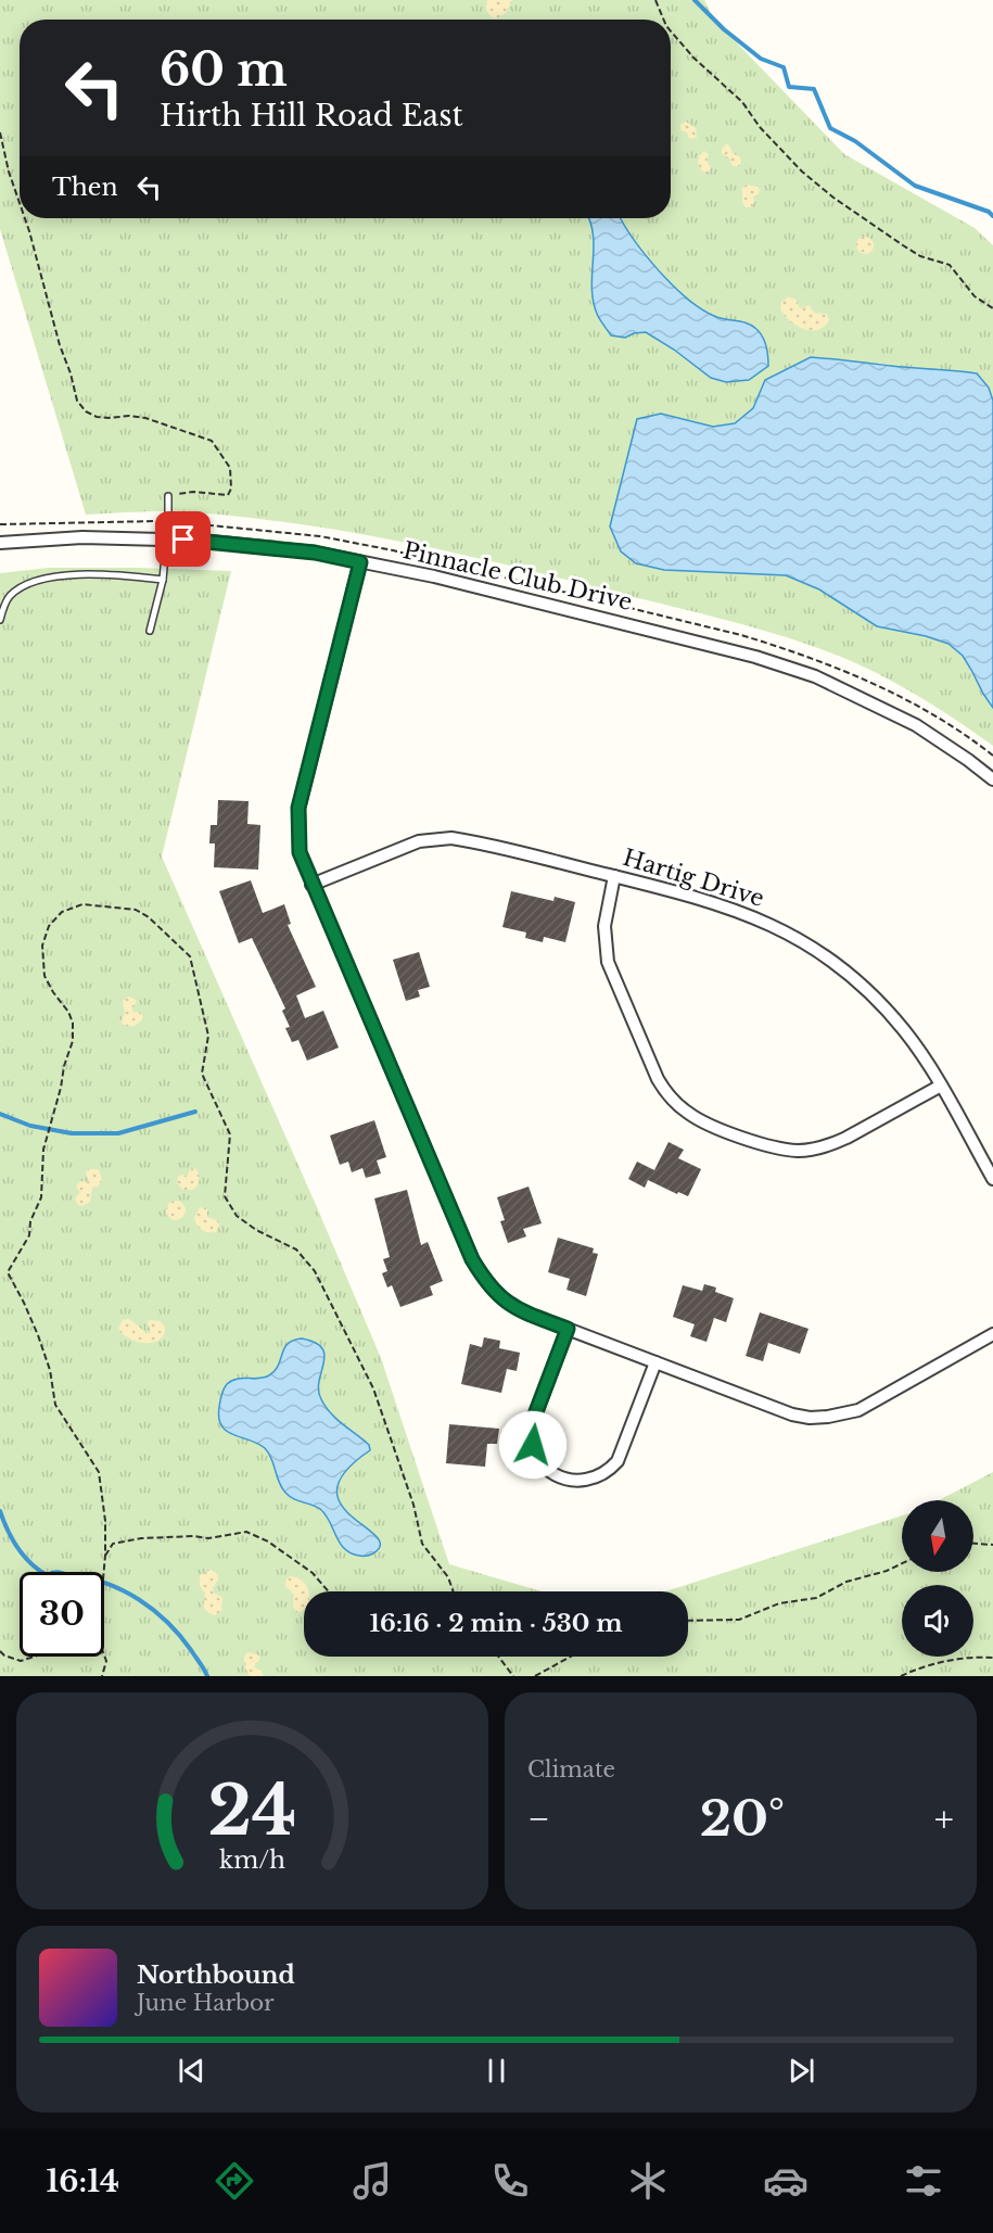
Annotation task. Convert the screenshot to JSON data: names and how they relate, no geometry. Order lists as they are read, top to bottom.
{
  "streets": {
    "street": ["Pinnacle Club Drive", "Hartig Drive"]
  },
  "north": "bottom",
  "page": {
    "turn": ["60 m", "Hirth Hill Road East"],
    "then": "Then",
    "limit": "30",
    "trip": "16:16 · 2 min · 530 m",
    "tile": "Climate",
    "heat": ["−", "20°", "+"],
    "song": ["Northbound", "June Harbor"],
    "tabs": "16:14",
    "gauge": ["24", "km/h"]
  }
}
